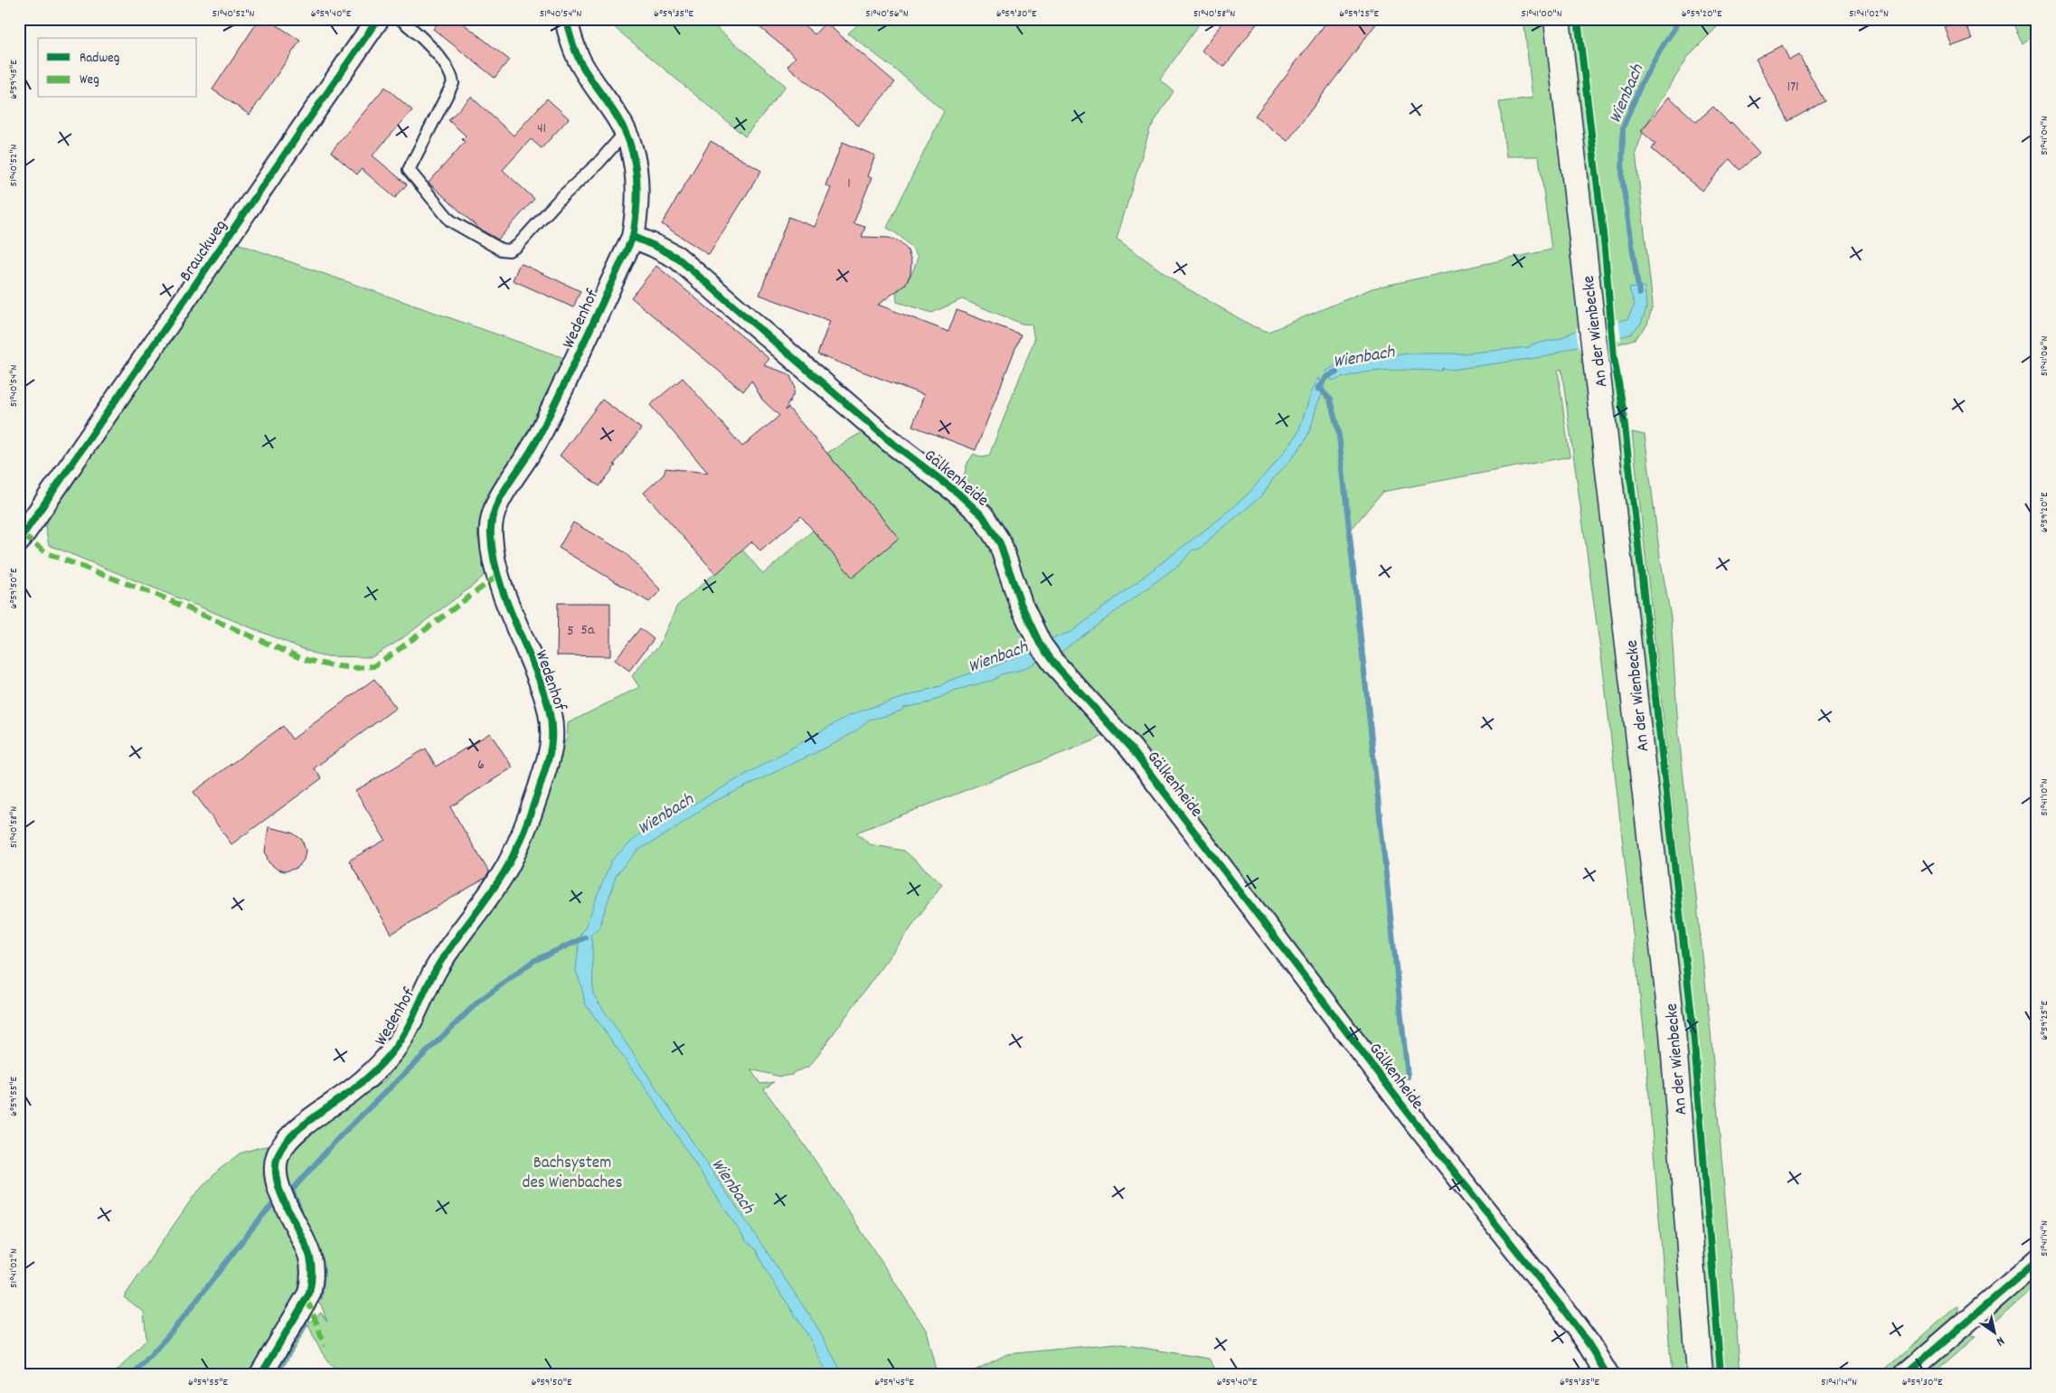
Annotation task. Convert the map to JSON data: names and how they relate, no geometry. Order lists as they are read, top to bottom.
{
  "streets": {
    "street": [
      "Brauckweg",
      "Wedenhof",
      "An der Wienbecke",
      "Gälkenheide"
    ]
  },
  "crossings": [
    ["Wedenhof", "Gälkenheide"]
  ],
  "water": ["Wienbach"],
  "parks": ["Bachsystem des Wienbaches"],
  "house_numbers": [
    "171",
    "41",
    "1",
    "5a",
    "5",
    "6"
  ],
  "legend": ["Radweg", "Weg"],
  "north": "bottom right",
  "coordinates": [
    "51°40'52\"N",
    "6°59'40\"E",
    "51°40'54\"N",
    "6°59'35\"E",
    "51°40'56\"N",
    "6°59'30\"E",
    "51°40'58\"N",
    "6°59'25\"E",
    "51°41'00\"N",
    "6°59'20\"E",
    "51°41'02\"N",
    "6°59'45\"E",
    "51°41'04\"N",
    "51°41'06\"N",
    "6°59'50\"E",
    "51°41'10\"N",
    "6°59'55\"E",
    "51°41'14\"N"
  ]
}
